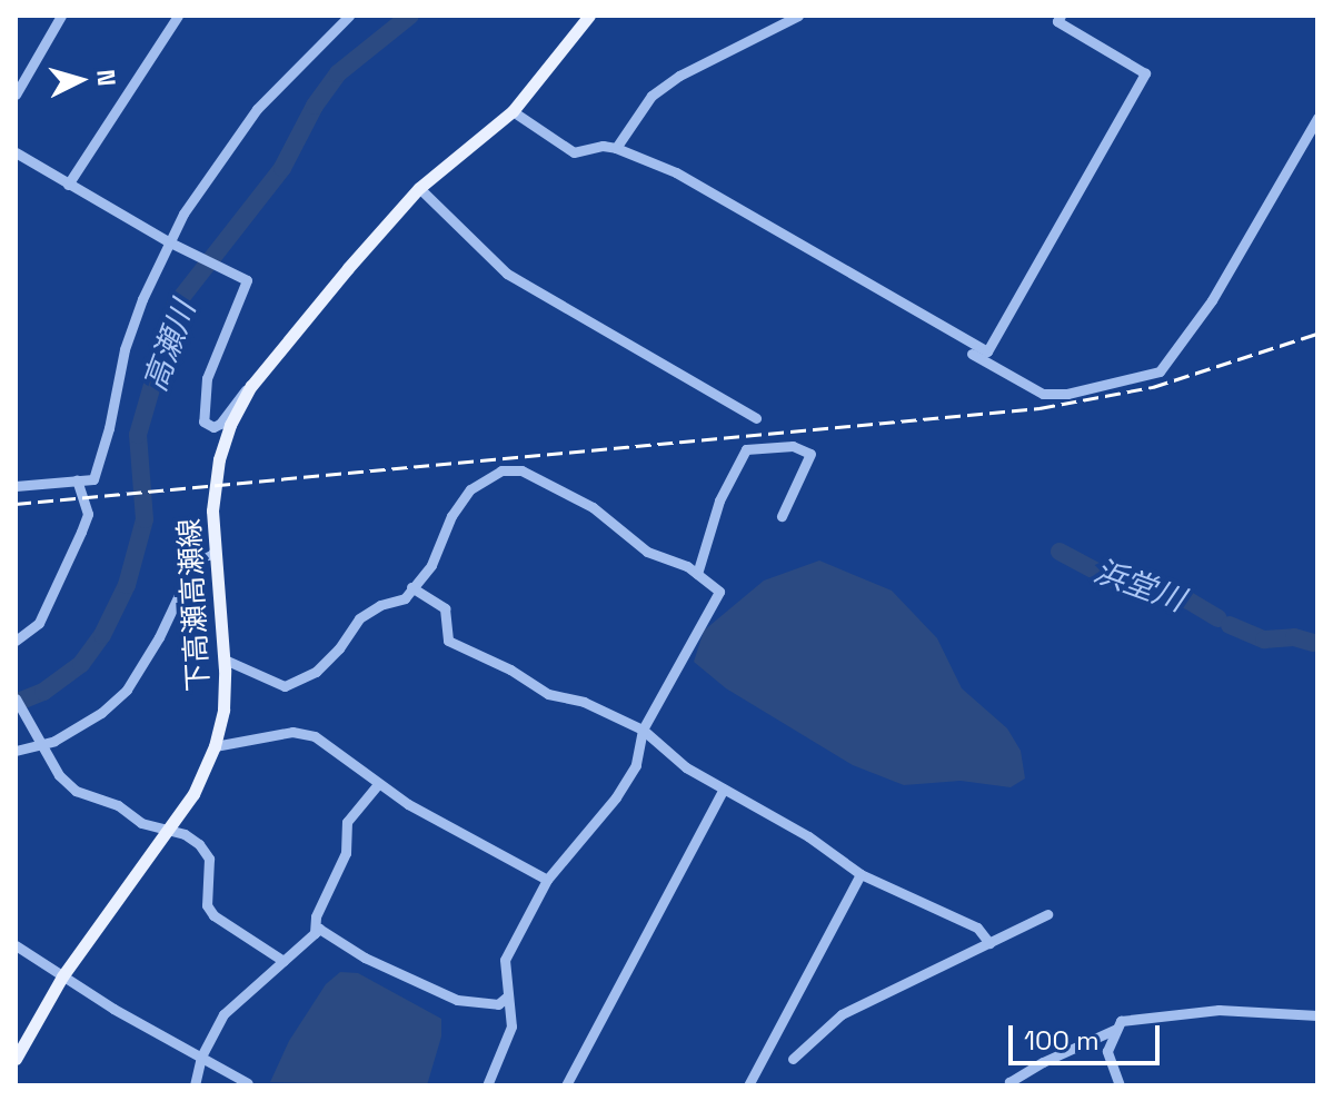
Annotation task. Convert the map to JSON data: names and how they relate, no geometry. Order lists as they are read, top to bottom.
{
  "streets": {
    "main road": ["下高瀬高瀬線"]
  },
  "water": ["高瀬川", "浜堂川"],
  "scale_bar": "100 m",
  "north": "right"
}
